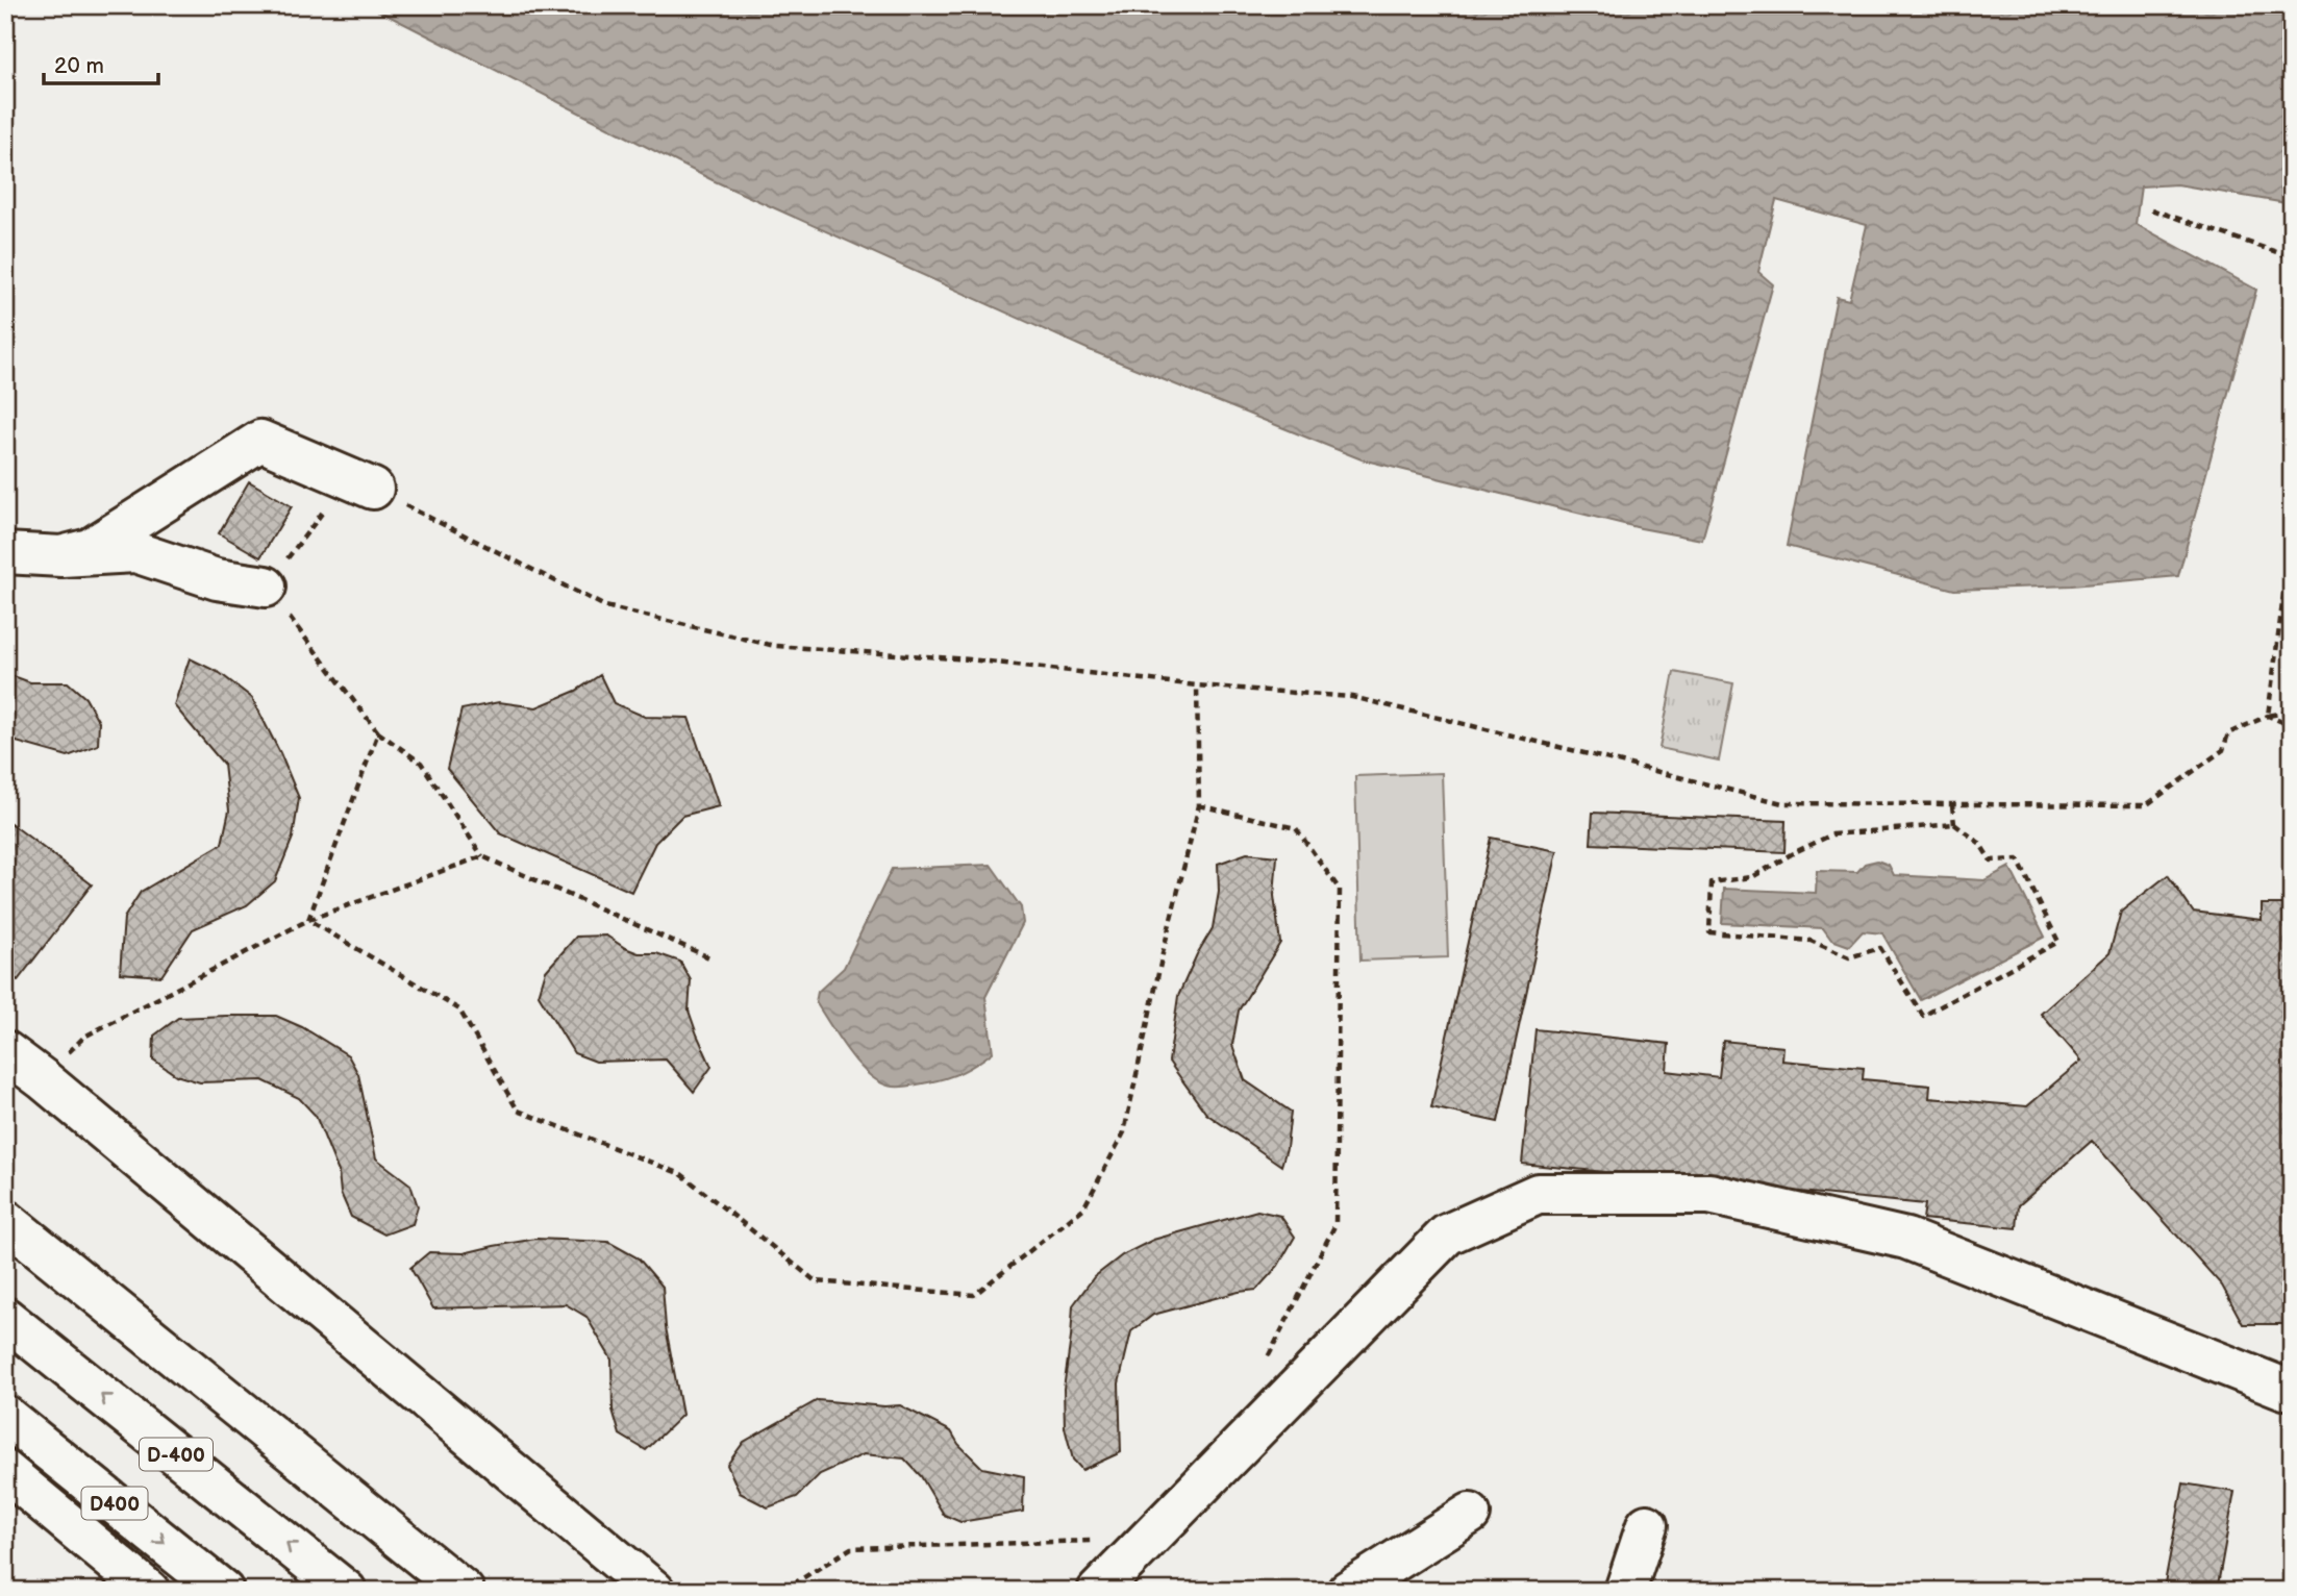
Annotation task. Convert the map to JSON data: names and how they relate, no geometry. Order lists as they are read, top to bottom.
{
  "streets": {
    "main road": ["D-400", "D400"]
  },
  "scale_bar": "20 m"
}
